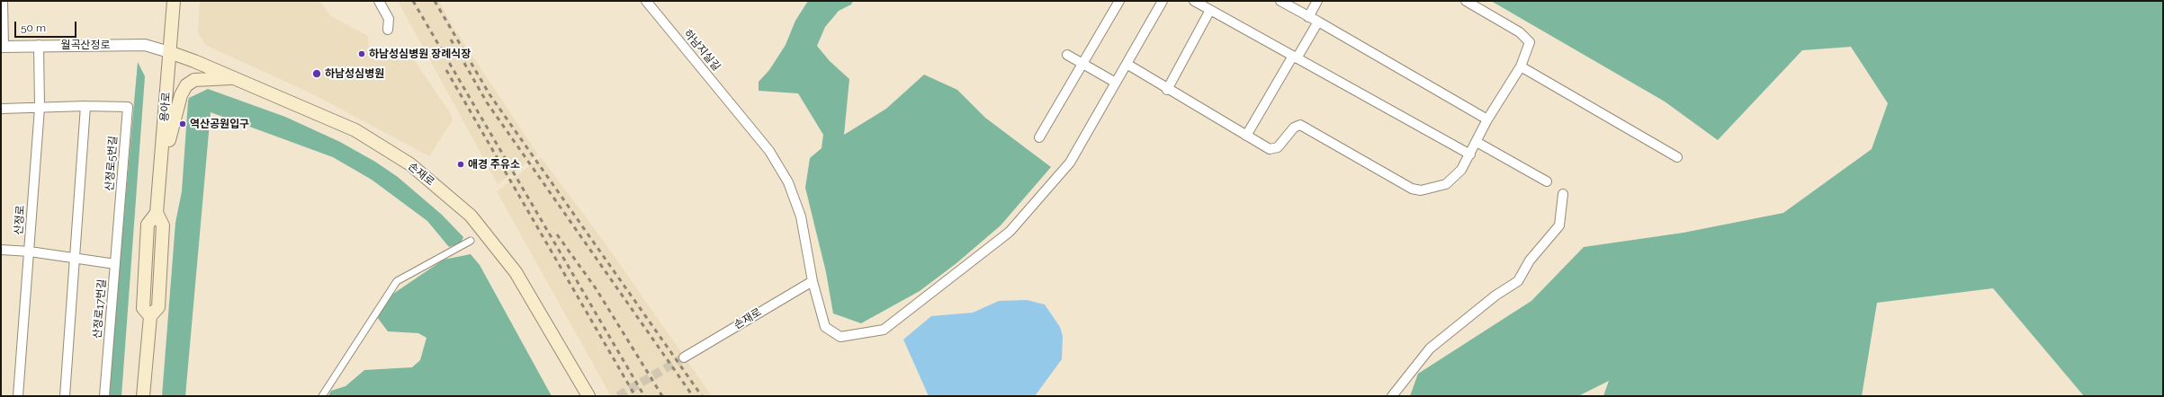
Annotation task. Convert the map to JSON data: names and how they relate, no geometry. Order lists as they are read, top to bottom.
{
  "streets": {
    "main road": ["용아로", "손재로"],
    "street": [
      "월곡산정로",
      "하남지실길",
      "산정로5번길",
      "산정로",
      "산정로17번길"
    ]
  },
  "crossings": [
    ["월곡산정로", "용아로"],
    ["월곡산정로", "손재로"],
    ["월곡산정로", "산정로"],
    ["하남지실길", "손재로"],
    ["용아로", "손재로"],
    ["산정로5번길", "산정로"],
    ["산정로5번길", "산정로17번길"]
  ],
  "places": [
    "하남성심병원 장례식장",
    "하남성심병원",
    "역산공원입구",
    "애경 주유소"
  ],
  "scale_bar": "50 m"
}
